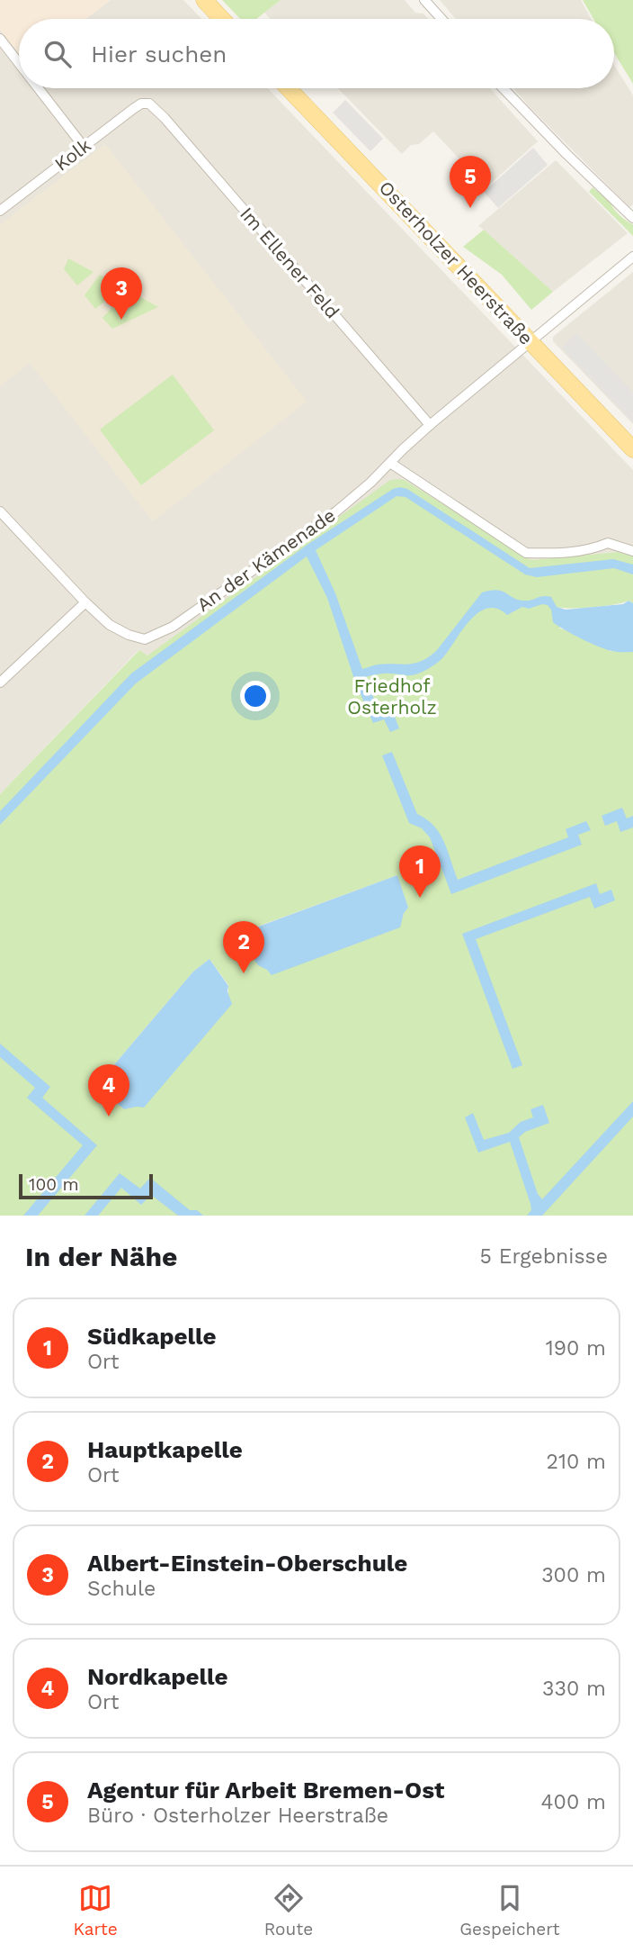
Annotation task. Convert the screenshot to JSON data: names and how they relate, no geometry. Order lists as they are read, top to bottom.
{
  "streets": {
    "main road": ["Osterholzer Heerstraße"],
    "street": ["Kolk", "Im Ellener Feld", "An der Kämenade"]
  },
  "crossings": [
    ["Kolk", "Im Ellener Feld"],
    ["Im Ellener Feld", "An der Kämenade"],
    ["Osterholzer Heerstraße", "An der Kämenade"]
  ],
  "parks": ["Friedhof Osterholz"],
  "scale_bar": "100 m",
  "page": {
    "search": "Hier suchen",
    "pins": [
      "5",
      "3",
      "1",
      "2",
      "4"
    ],
    "scale": "100 m",
    "heading": ["In der Nähe", "5 Ergebnisse"],
    "list": [
      {
        "mark": "1",
        "name": "Südkapelle",
        "note": "Ort",
        "value": "190 m"
      },
      {
        "mark": "2",
        "name": "Hauptkapelle",
        "note": "Ort",
        "value": "210 m"
      },
      {
        "mark": "3",
        "name": "Albert-Einstein-Oberschule",
        "note": "Schule",
        "value": "300 m"
      },
      {
        "mark": "4",
        "name": "Nordkapelle",
        "note": "Ort",
        "value": "330 m"
      },
      {
        "mark": "5",
        "name": "Agentur für Arbeit Bremen-Ost",
        "note": "Büro · Osterholzer Heerstraße",
        "value": "400 m"
      }
    ],
    "nav": ["Karte", "Route", "Gespeichert"]
  }
}
